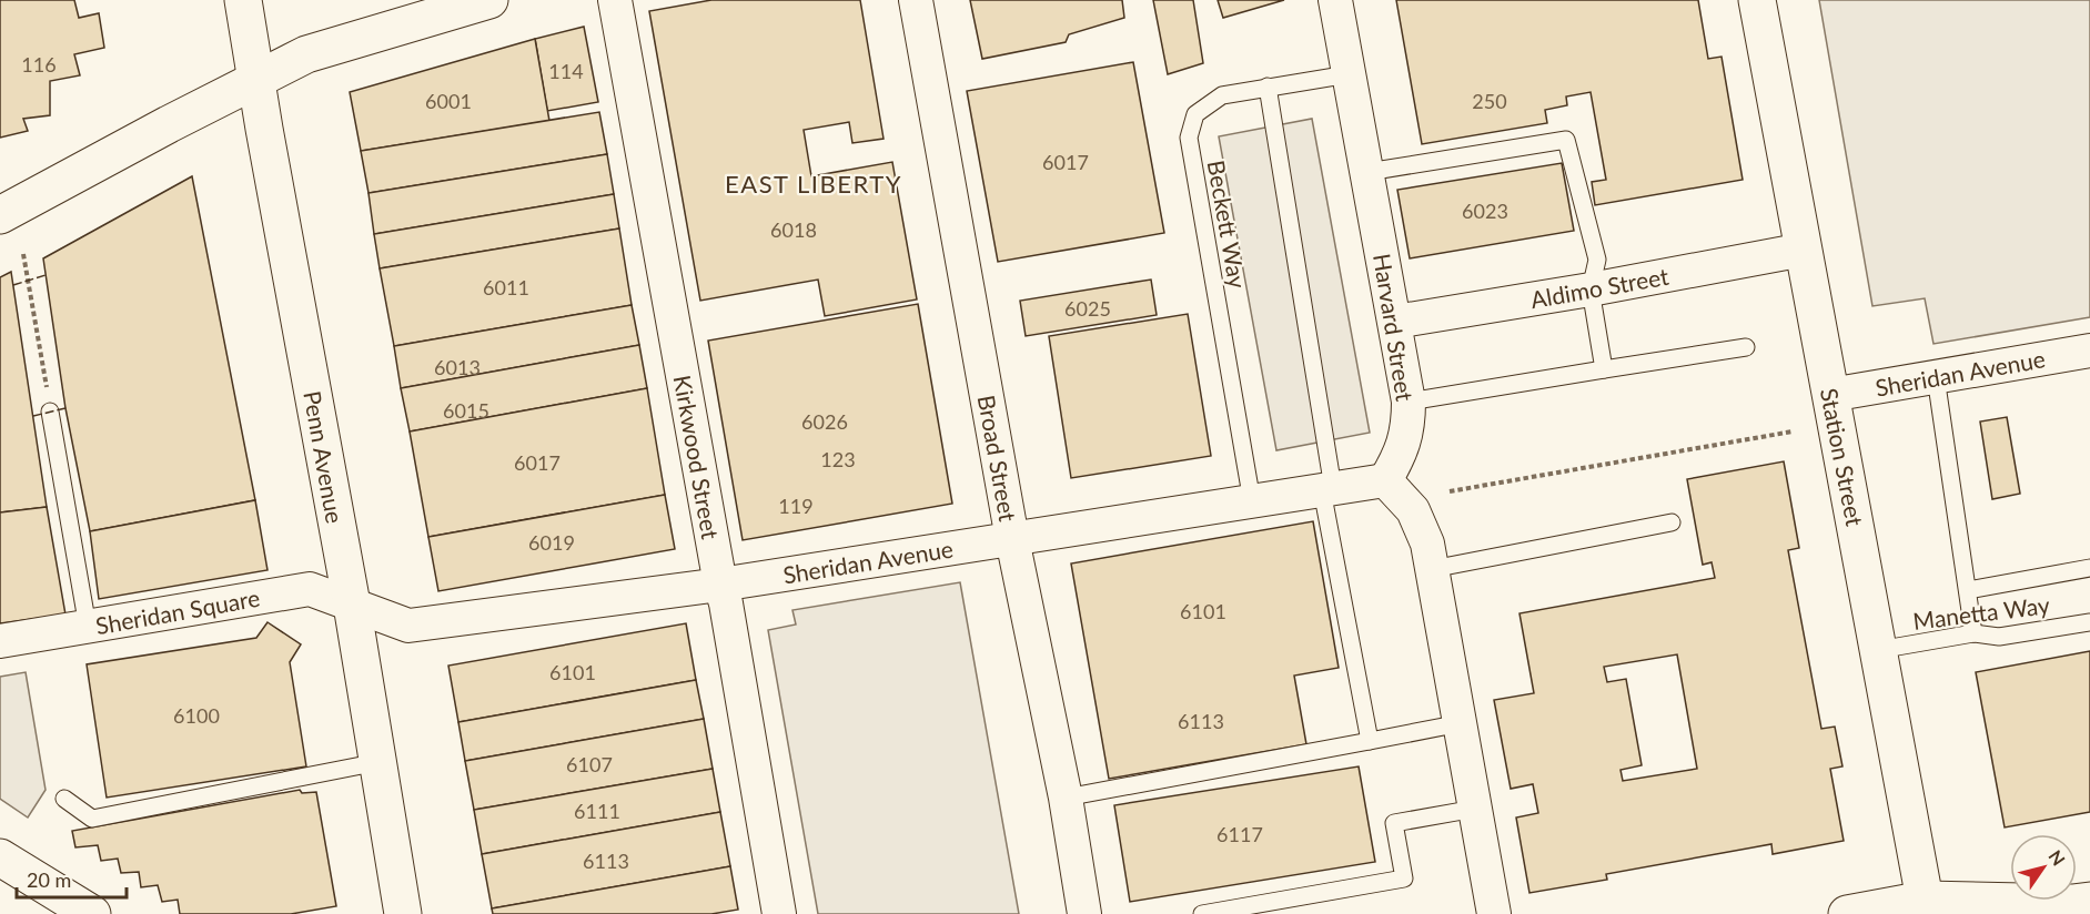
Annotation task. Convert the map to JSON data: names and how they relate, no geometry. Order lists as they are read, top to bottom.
{
  "streets": {
    "main road": ["Penn Avenue", "Station Street"],
    "street": [
      "Aldimo Street",
      "Harvard Street",
      "Sheridan Avenue",
      "Kirkwood Street",
      "Broad Street",
      "Sheridan Square"
    ],
    "lane": ["Beckett Way", "Manetta Way"]
  },
  "crossings": [
    ["Beckett Way", "Harvard Street"],
    ["Beckett Way", "Sheridan Avenue"],
    ["Aldimo Street", "Harvard Street"],
    ["Aldimo Street", "Station Street"],
    ["Harvard Street", "Sheridan Avenue"],
    ["Sheridan Avenue", "Penn Avenue"],
    ["Sheridan Avenue", "Kirkwood Street"],
    ["Sheridan Avenue", "Station Street"],
    ["Sheridan Avenue", "Broad Street"],
    ["Sheridan Avenue", "Sheridan Square"],
    ["Penn Avenue", "Sheridan Square"],
    ["Station Street", "Manetta Way"]
  ],
  "districts": ["EAST LIBERTY"],
  "house_numbers": [
    "116",
    "114",
    "6001",
    "250",
    "6017",
    "6023",
    "6018",
    "6011",
    "6025",
    "6013",
    "6015",
    "6026",
    "123",
    "6017",
    "119",
    "6019",
    "6101",
    "6101",
    "6100",
    "6113",
    "6107",
    "6111",
    "6117",
    "6113"
  ],
  "scale_bar": "20 m",
  "north": "top right"
}
